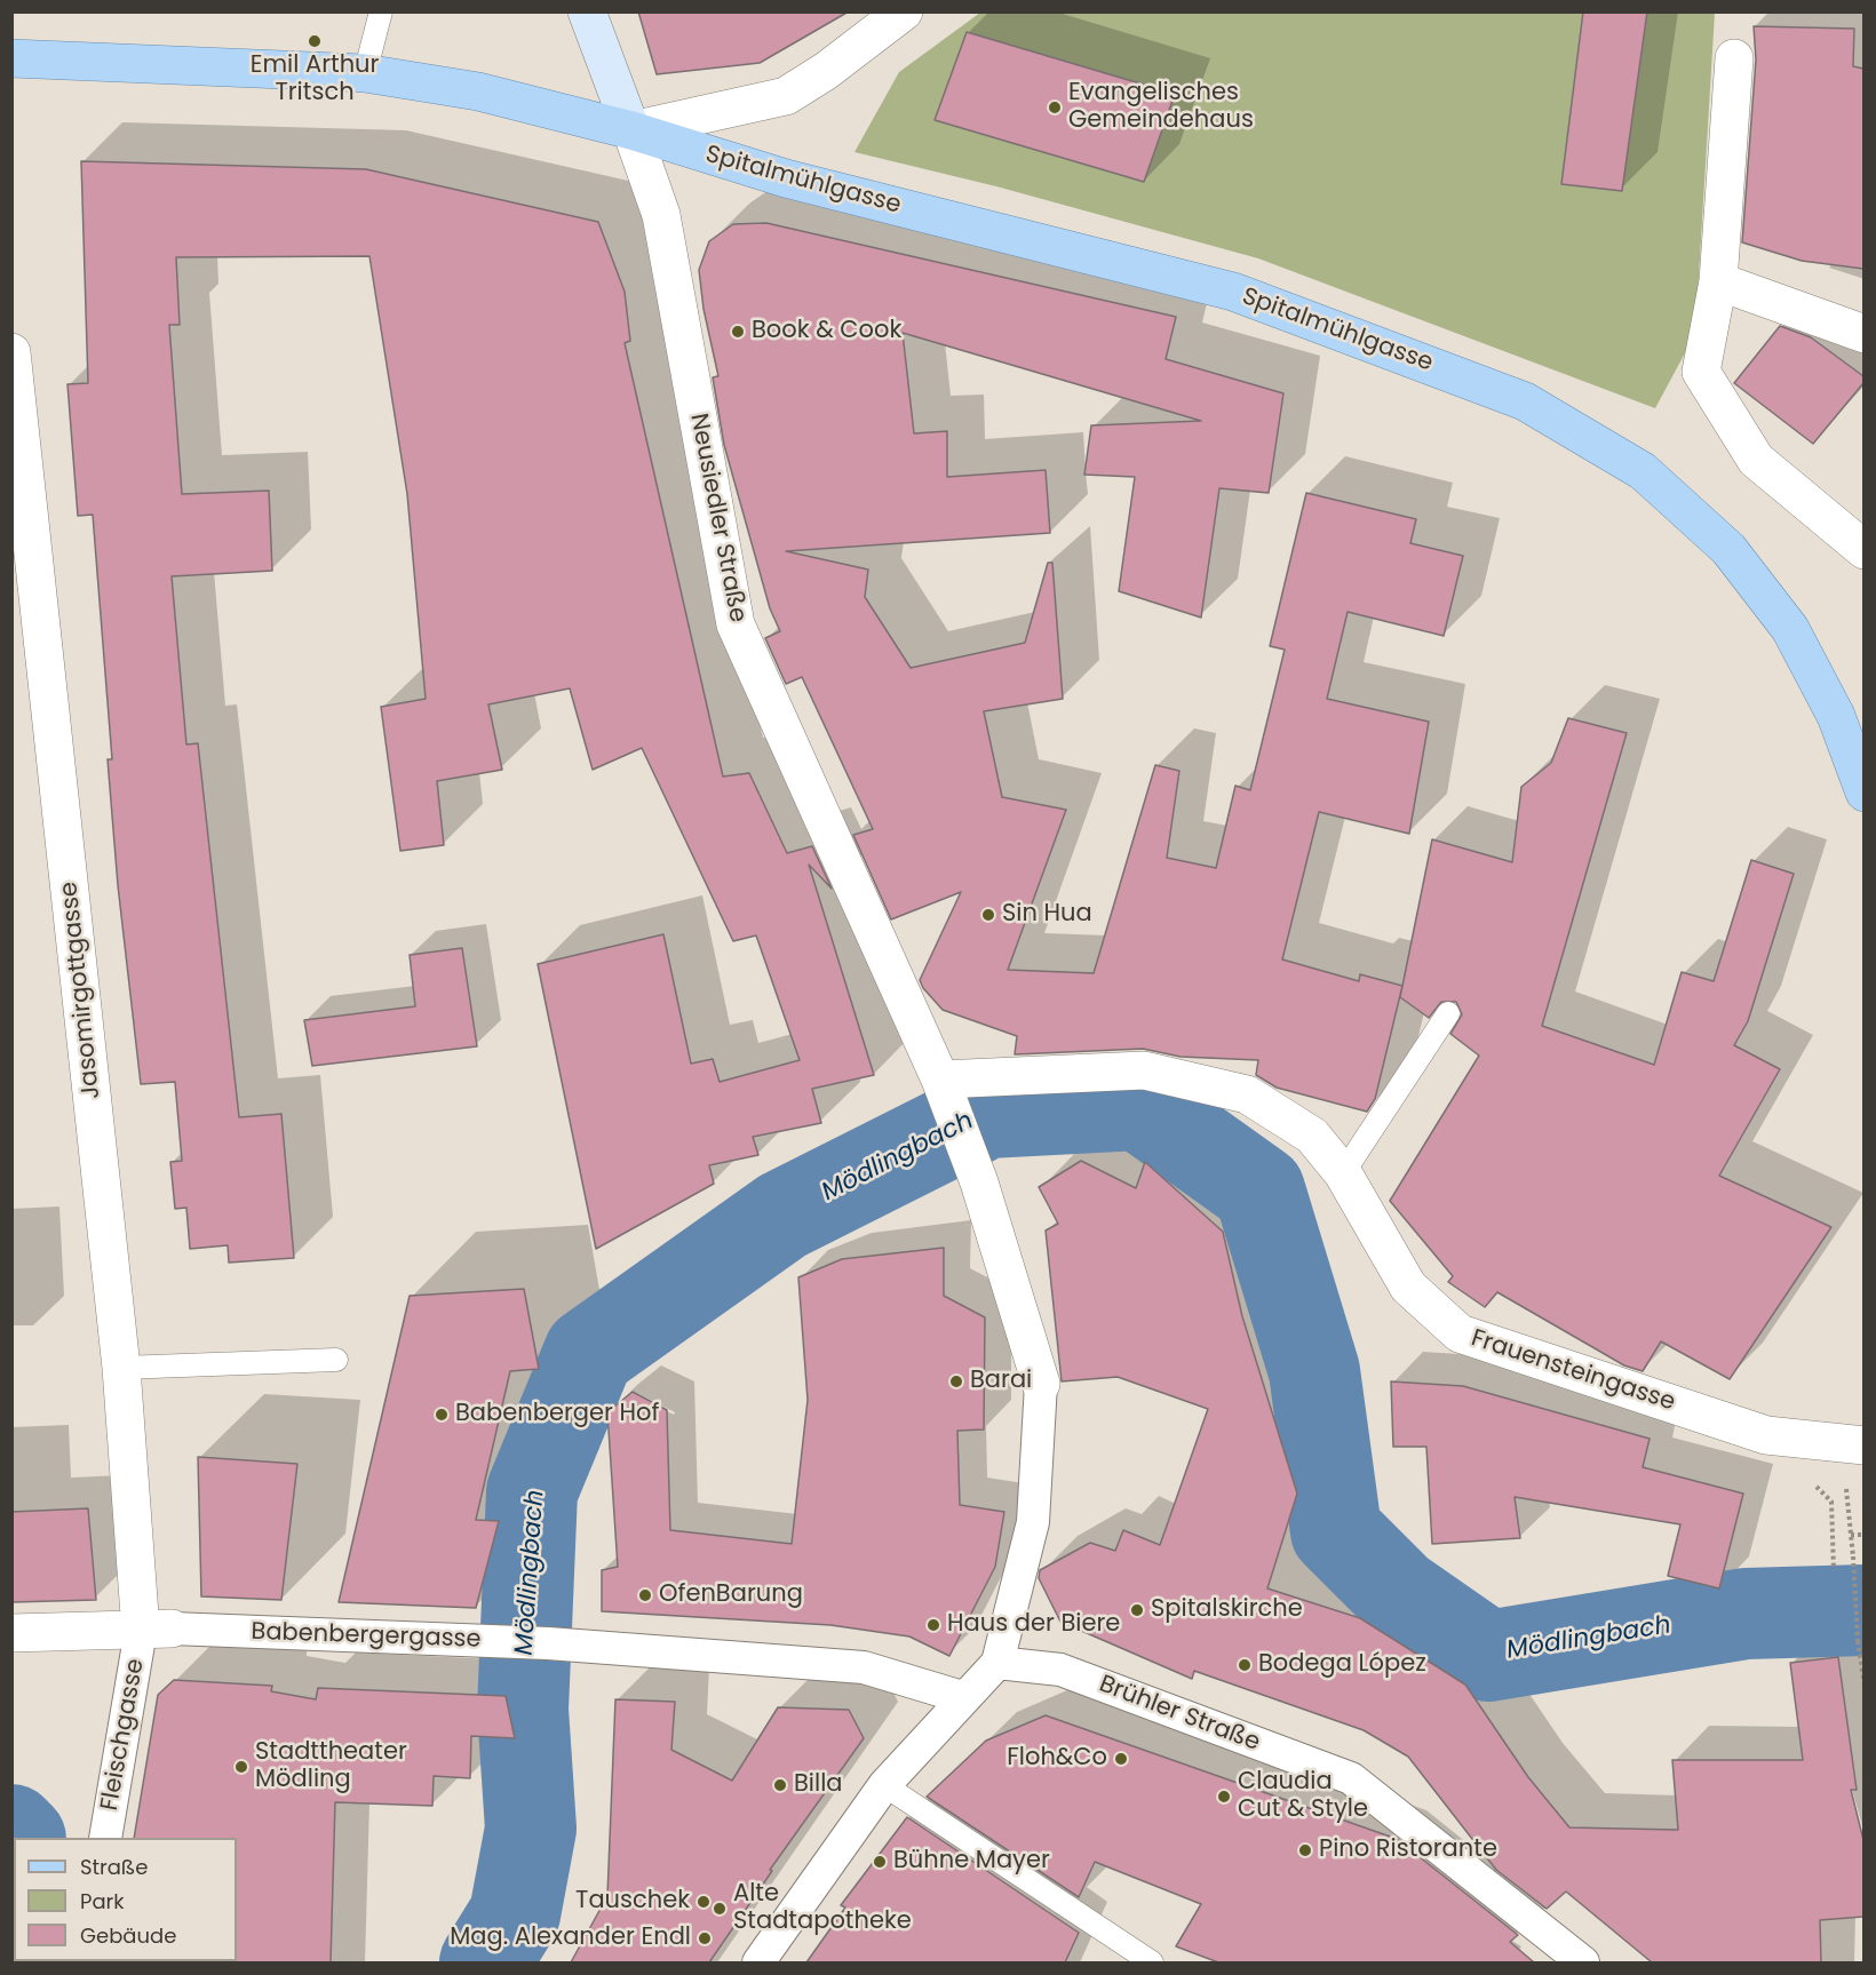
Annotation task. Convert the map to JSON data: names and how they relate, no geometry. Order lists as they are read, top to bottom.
{
  "streets": {
    "main road": ["Spitalmühlgasse", "Neusiedler Straße"],
    "street": [
      "Jasomirgottgasse",
      "Frauensteingasse",
      "Babenbergergasse",
      "Brühler Straße",
      "Fleischgasse"
    ]
  },
  "crossings": [
    ["Spitalmühlgasse", "Neusiedler Straße"],
    ["Neusiedler Straße", "Frauensteingasse"],
    ["Jasomirgottgasse", "Babenbergergasse"],
    ["Jasomirgottgasse", "Fleischgasse"],
    ["Babenbergergasse", "Fleischgasse"]
  ],
  "water": ["Mödlingbach"],
  "places": [
    "Emil Arthur Tritsch",
    "Evangelisches Gemeindehaus",
    "Book & Cook",
    "Sin Hua",
    "Barai",
    "Babenberger Hof",
    "OfenBarung",
    "Spitalskirche",
    "Haus der Biere",
    "Bodega López",
    "Floh&Co",
    "Stadttheater Mödling",
    "Billa",
    "Claudia Cut & Style",
    "Pino Ristorante",
    "Bühne Mayer",
    "Tauschek",
    "Alte Stadtapotheke",
    "Mag. Alexander Endl"
  ],
  "legend": ["Straße", "Park", "Gebäude"]
}
